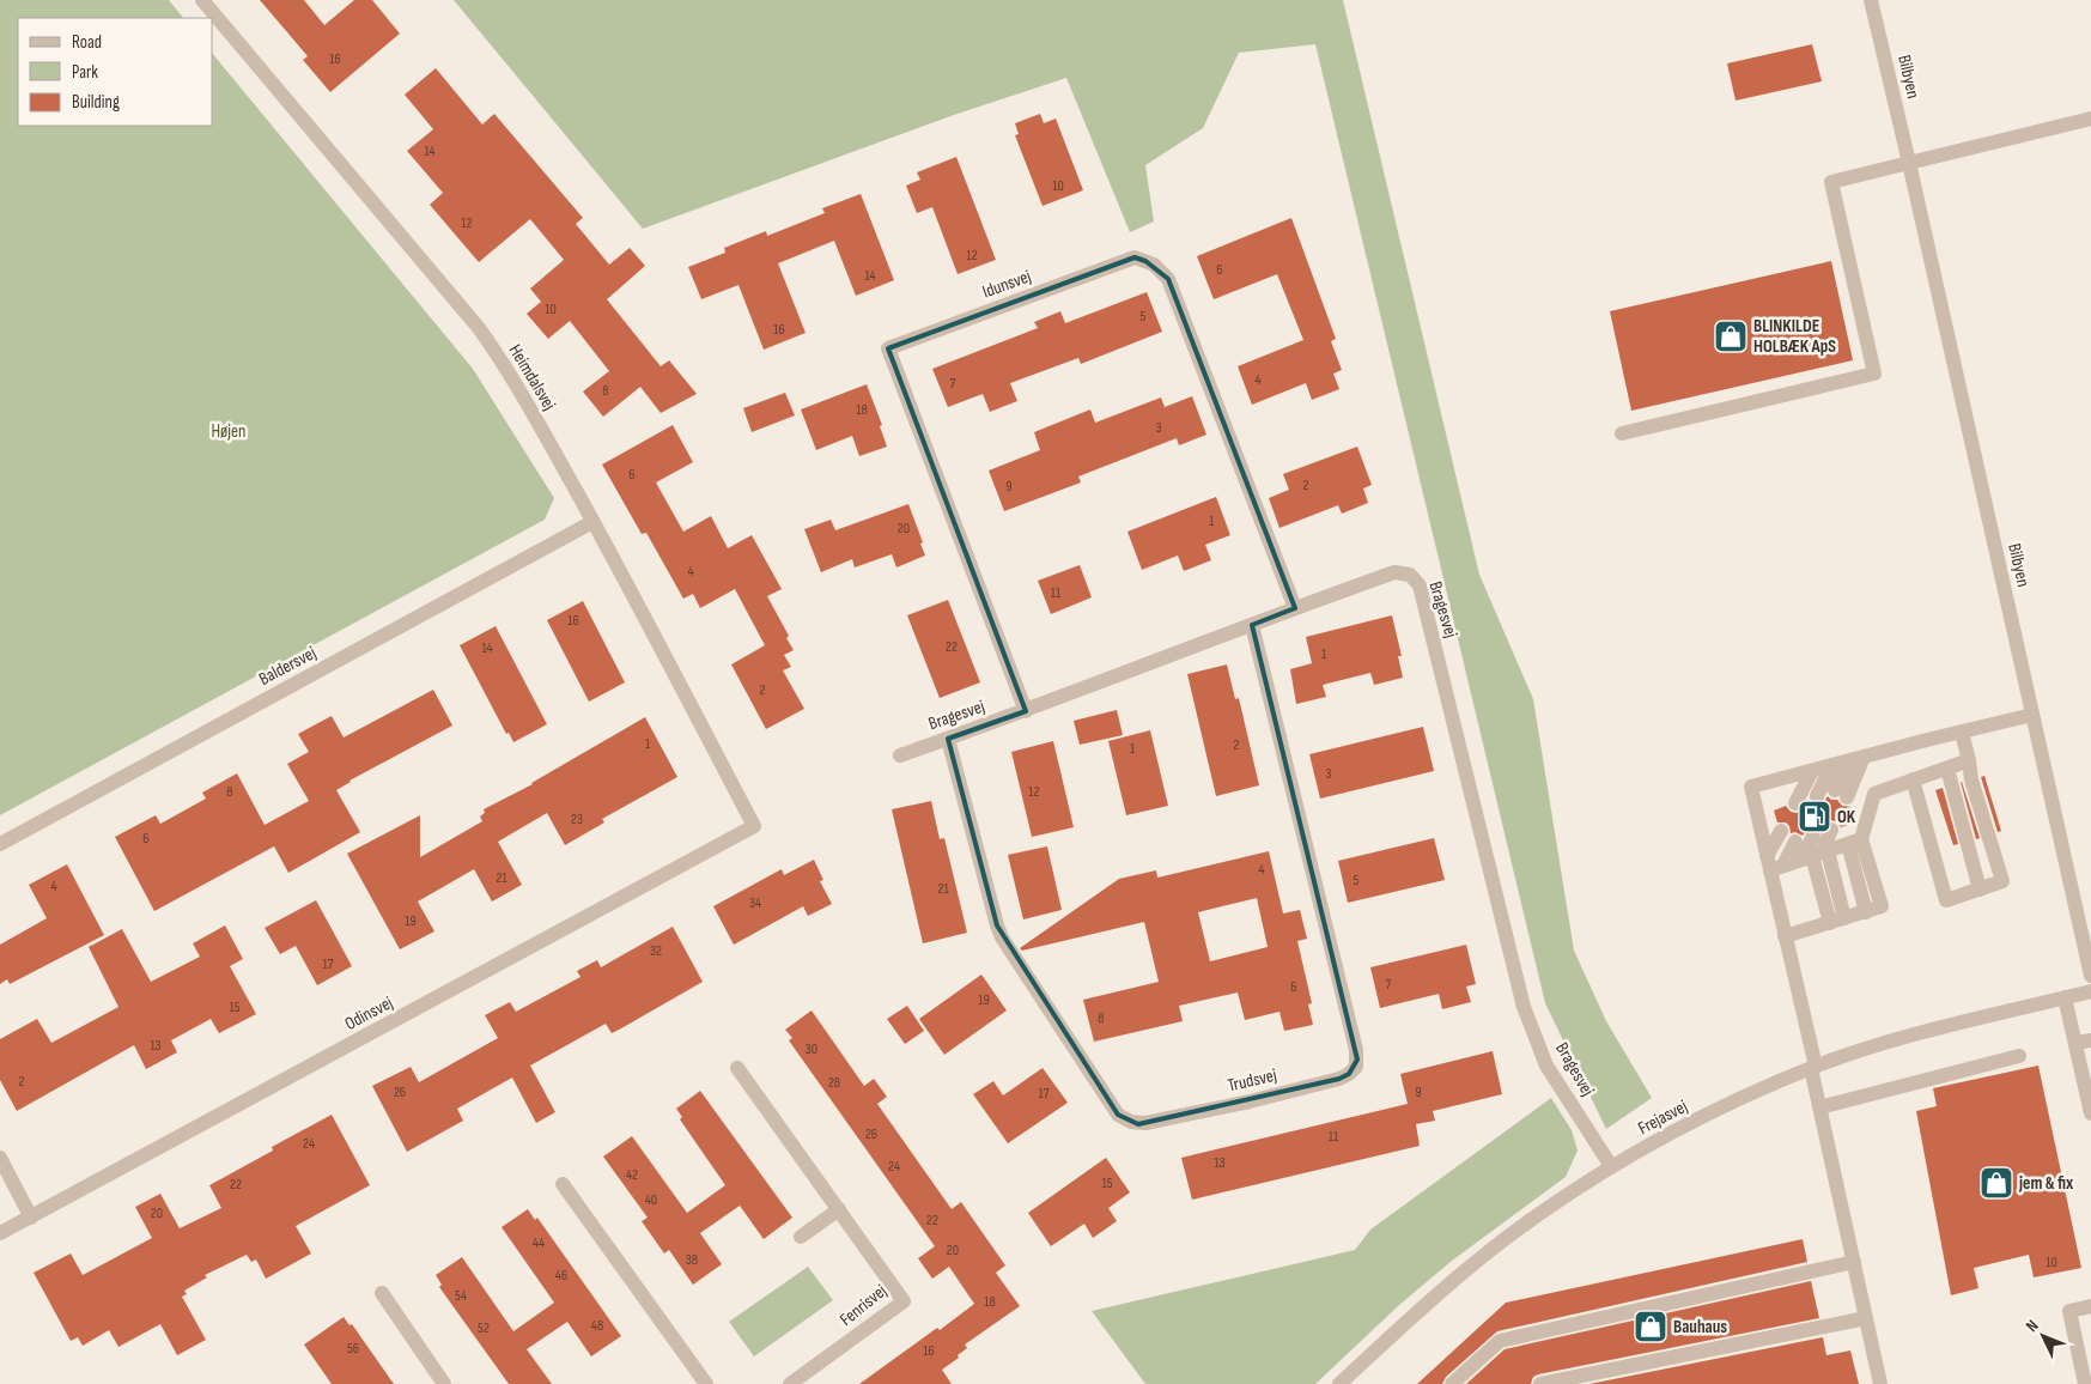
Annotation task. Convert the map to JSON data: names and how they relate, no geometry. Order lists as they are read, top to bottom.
{
  "streets": {
    "street": [
      "Bilbyen",
      "Idunsvej",
      "Heimdalsvej",
      "Bragesvej",
      "Baldersvej",
      "Odinsvej",
      "Trudsvej",
      "Frejasvej",
      "Fenrisvej"
    ]
  },
  "crossings": [
    ["Idunsvej", "Bragesvej"],
    ["Heimdalsvej", "Baldersvej"],
    ["Heimdalsvej", "Odinsvej"],
    ["Bragesvej", "Trudsvej"],
    ["Bragesvej", "Frejasvej"]
  ],
  "parks": ["Højen"],
  "places": {
    "shop": ["BLINKILDE HOLBÆK ApS", "jem & fix", "Bauhaus"],
    "fuel station": ["OK"]
  },
  "house_numbers": [
    "16",
    "14",
    "10",
    "12",
    "12",
    "6",
    "14",
    "10",
    "5",
    "16",
    "4",
    "7",
    "8",
    "18",
    "3",
    "6",
    "2",
    "9",
    "1",
    "20",
    "4",
    "11",
    "16",
    "22",
    "14",
    "1",
    "2",
    "1",
    "2",
    "1",
    "3",
    "8",
    "12",
    "23",
    "6",
    "4",
    "21",
    "5",
    "4",
    "21",
    "34",
    "19",
    "32",
    "17",
    "7",
    "6",
    "19",
    "15",
    "8",
    "13",
    "30",
    "2",
    "28",
    "26",
    "9",
    "17",
    "26",
    "11",
    "24",
    "13",
    "24",
    "42",
    "15",
    "22",
    "40",
    "20",
    "22",
    "44",
    "20",
    "38",
    "10",
    "46",
    "54",
    "18",
    "48",
    "52",
    "56",
    "16"
  ],
  "legend": ["Road", "Park", "Building"],
  "north": "top left"
}
